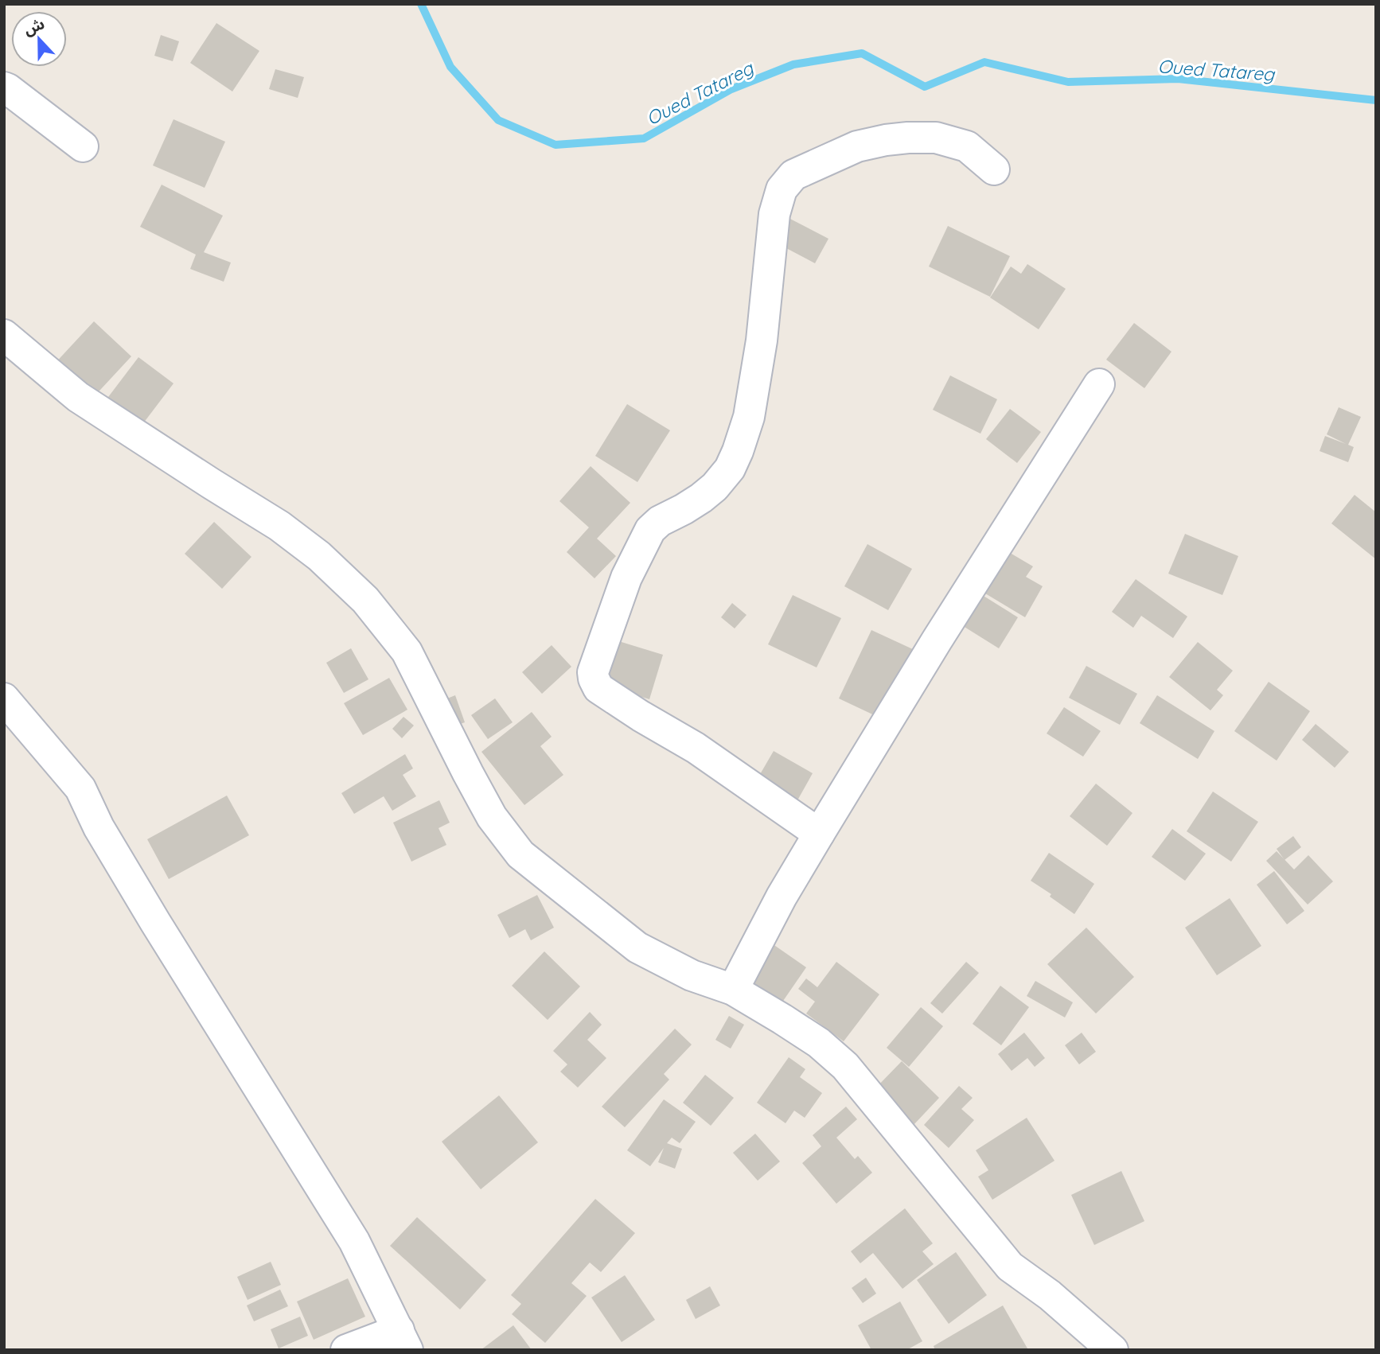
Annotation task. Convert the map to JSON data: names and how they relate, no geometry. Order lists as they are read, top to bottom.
{
  "water": ["Oued Tatareg"],
  "north": "top"
}
